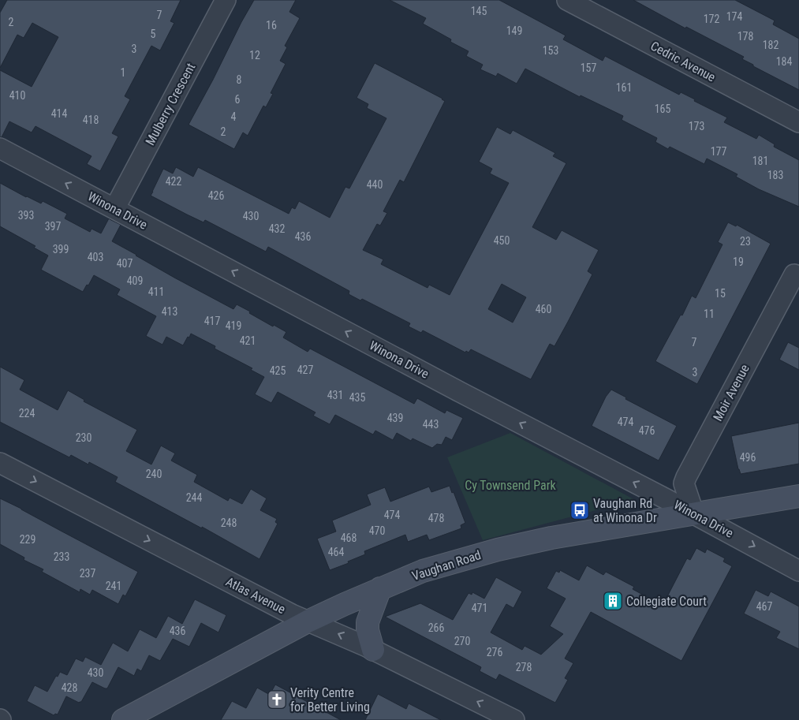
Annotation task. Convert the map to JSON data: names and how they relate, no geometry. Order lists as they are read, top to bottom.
{
  "streets": {
    "street": [
      "Cedric Avenue",
      "Mulberry Crescent",
      "Winona Drive",
      "Moir Avenue",
      "Vaughan Road",
      "Atlas Avenue"
    ]
  },
  "crossings": [
    ["Mulberry Crescent", "Winona Drive"],
    ["Winona Drive", "Moir Avenue"],
    ["Winona Drive", "Vaughan Road"],
    ["Moir Avenue", "Vaughan Road"],
    ["Vaughan Road", "Atlas Avenue"]
  ],
  "parks": ["Cy Townsend Park"],
  "places": {
    "bus stop": ["Vaughan Rd at Winona Dr"],
    "building": ["Collegiate Court"],
    "church": ["Verity Centre for Better Living"]
  },
  "house_numbers": [
    "145",
    "7",
    "174",
    "172",
    "2",
    "16",
    "149",
    "5",
    "178",
    "182",
    "3",
    "153",
    "12",
    "184",
    "157",
    "1",
    "8",
    "161",
    "410",
    "6",
    "165",
    "414",
    "4",
    "418",
    "173",
    "2",
    "177",
    "181",
    "183",
    "422",
    "440",
    "426",
    "393",
    "430",
    "397",
    "432",
    "436",
    "450",
    "23",
    "399",
    "403",
    "19",
    "407",
    "409",
    "411",
    "15",
    "460",
    "413",
    "11",
    "417",
    "419",
    "421",
    "7",
    "427",
    "425",
    "3",
    "431",
    "435",
    "224",
    "439",
    "474",
    "443",
    "476",
    "230",
    "496",
    "240",
    "244",
    "474",
    "478",
    "248",
    "470",
    "468",
    "229",
    "464",
    "233",
    "237",
    "241",
    "467",
    "471",
    "266",
    "436",
    "270",
    "276",
    "278",
    "430",
    "428"
  ]
}
